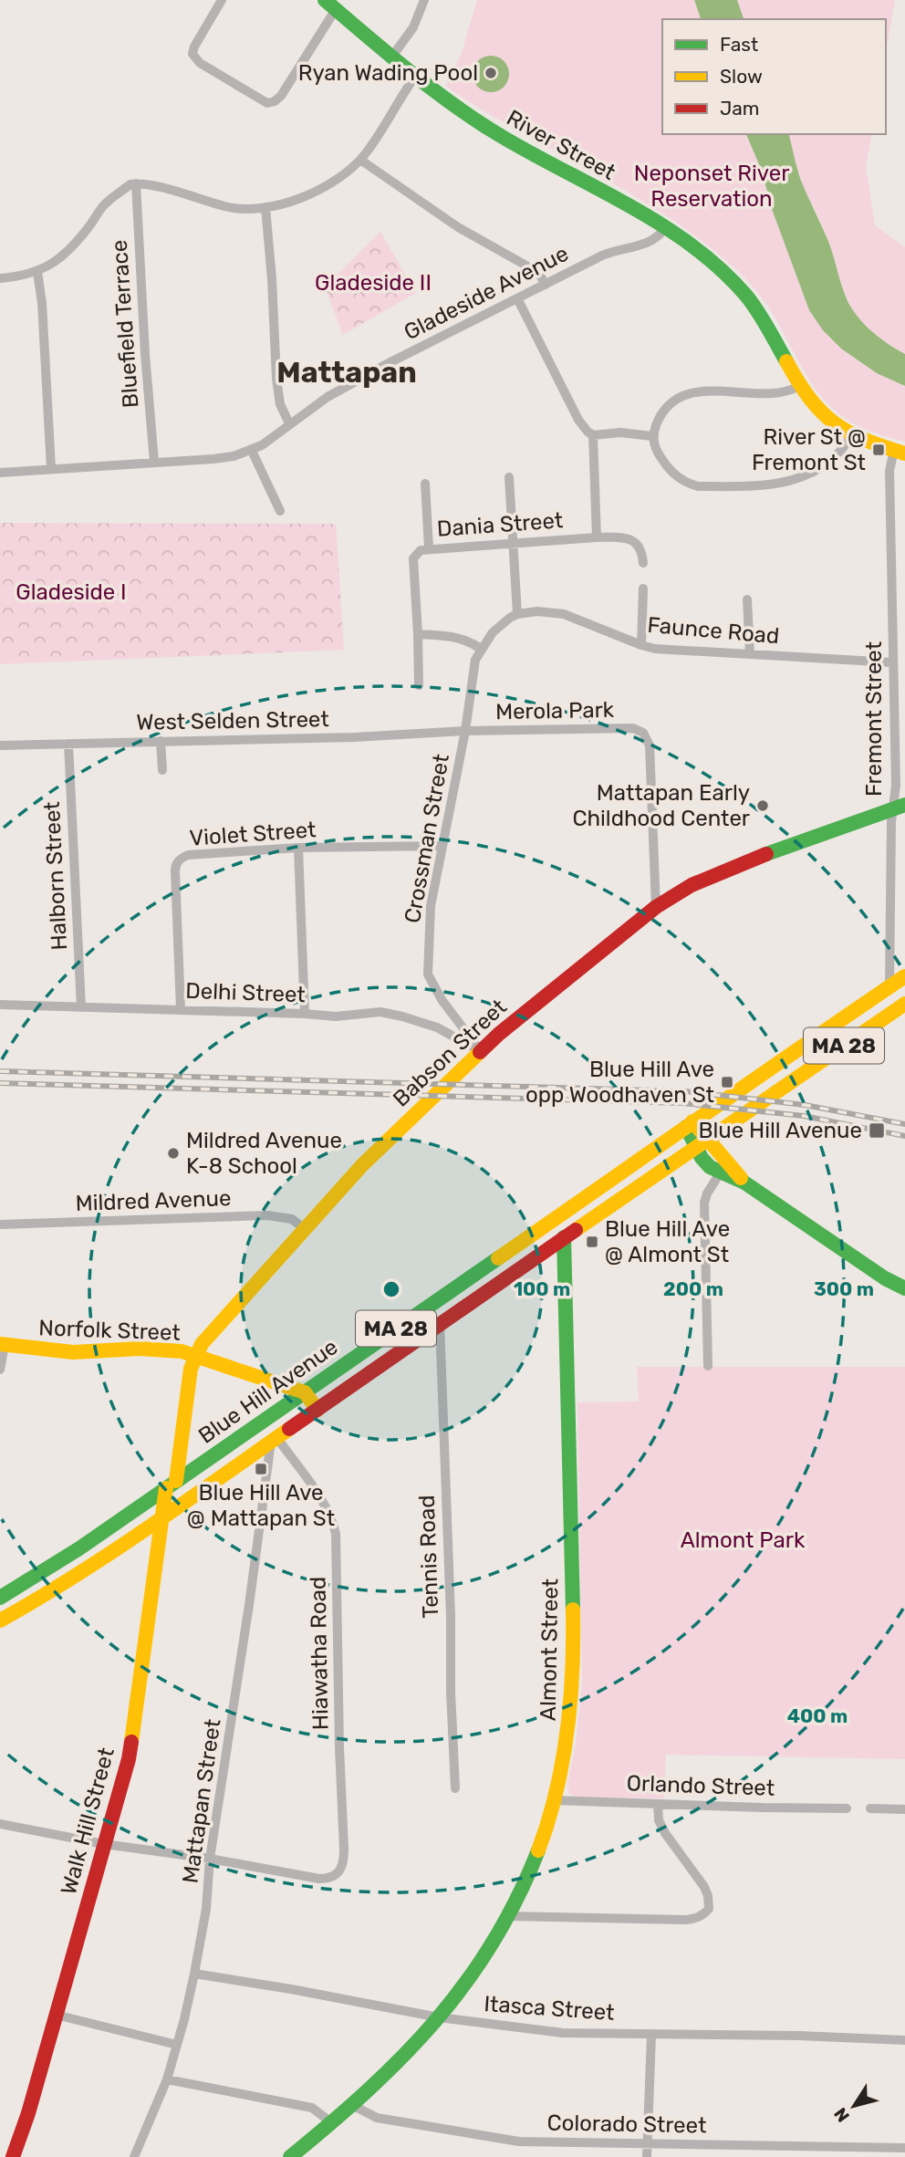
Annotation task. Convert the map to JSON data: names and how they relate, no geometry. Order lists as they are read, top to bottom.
{
  "streets": {
    "main road": [
      "River Street",
      "MA 28",
      "Babson Street",
      "Norfolk Street",
      "Blue Hill Avenue",
      "Almont Street",
      "Walk Hill Street"
    ],
    "street": [
      "Gladeside Avenue",
      "Bluefield Terrace",
      "Dania Street",
      "Faunce Road",
      "Merola Park",
      "Fremont Street",
      "West Selden Street",
      "Violet Street",
      "Crossman Street",
      "Halborn Street",
      "Delhi Street",
      "Mildred Avenue",
      "Tennis Road",
      "Hiawatha Road",
      "Orlando Street",
      "Mattapan Street",
      "Itasca Street",
      "Colorado Street"
    ]
  },
  "crossings": [
    ["River Street", "Gladeside Avenue"],
    ["River Street", "Fremont Street"],
    ["Gladeside Avenue", "Bluefield Terrace"],
    ["Faunce Road", "Fremont Street"],
    ["Merola Park", "West Selden Street"],
    ["Merola Park", "Crossman Street"],
    ["Merola Park", "Babson Street"],
    ["Fremont Street", "Babson Street"],
    ["Fremont Street", "Blue Hill Avenue"],
    ["West Selden Street", "Crossman Street"],
    ["West Selden Street", "Halborn Street"],
    ["Violet Street", "Crossman Street"],
    ["Violet Street", "Delhi Street"],
    ["Crossman Street", "Delhi Street"],
    ["Crossman Street", "Babson Street"],
    ["Halborn Street", "Delhi Street"],
    ["Delhi Street", "Babson Street"],
    ["Babson Street", "Mildred Avenue"],
    ["Babson Street", "Norfolk Street"],
    ["Babson Street", "Blue Hill Avenue"],
    ["Babson Street", "Walk Hill Street"],
    ["Norfolk Street", "Blue Hill Avenue"],
    ["Blue Hill Avenue", "Tennis Road"],
    ["Blue Hill Avenue", "Almont Street"],
    ["Blue Hill Avenue", "Hiawatha Road"],
    ["Blue Hill Avenue", "Mattapan Street"],
    ["Blue Hill Avenue", "Walk Hill Street"],
    ["Almont Street", "Orlando Street"],
    ["Almont Street", "Itasca Street"],
    ["Almont Street", "Colorado Street"],
    ["Hiawatha Road", "Mattapan Street"],
    ["Mattapan Street", "Itasca Street"]
  ],
  "districts": ["Mattapan"],
  "parks": [
    "Neponset River Reservation",
    "Gladeside II",
    "Gladeside I",
    "Almont Park"
  ],
  "places": {
    "other": ["Ryan Wading Pool", "Mattapan Early Childhood Center", "Mildred Avenue K-8 School"],
    "transit": [
      "River St @ Fremont St",
      "Blue Hill Ave opp Woodhaven St",
      "Blue Hill Avenue",
      "Blue Hill Ave @ Almont St",
      "Blue Hill Ave @ Mattapan St"
    ]
  },
  "legend": ["Fast", "Slow", "Jam"],
  "north": "bottom left",
  "rings": [
    "100 m",
    "200 m",
    "300 m",
    "400 m"
  ]
}
